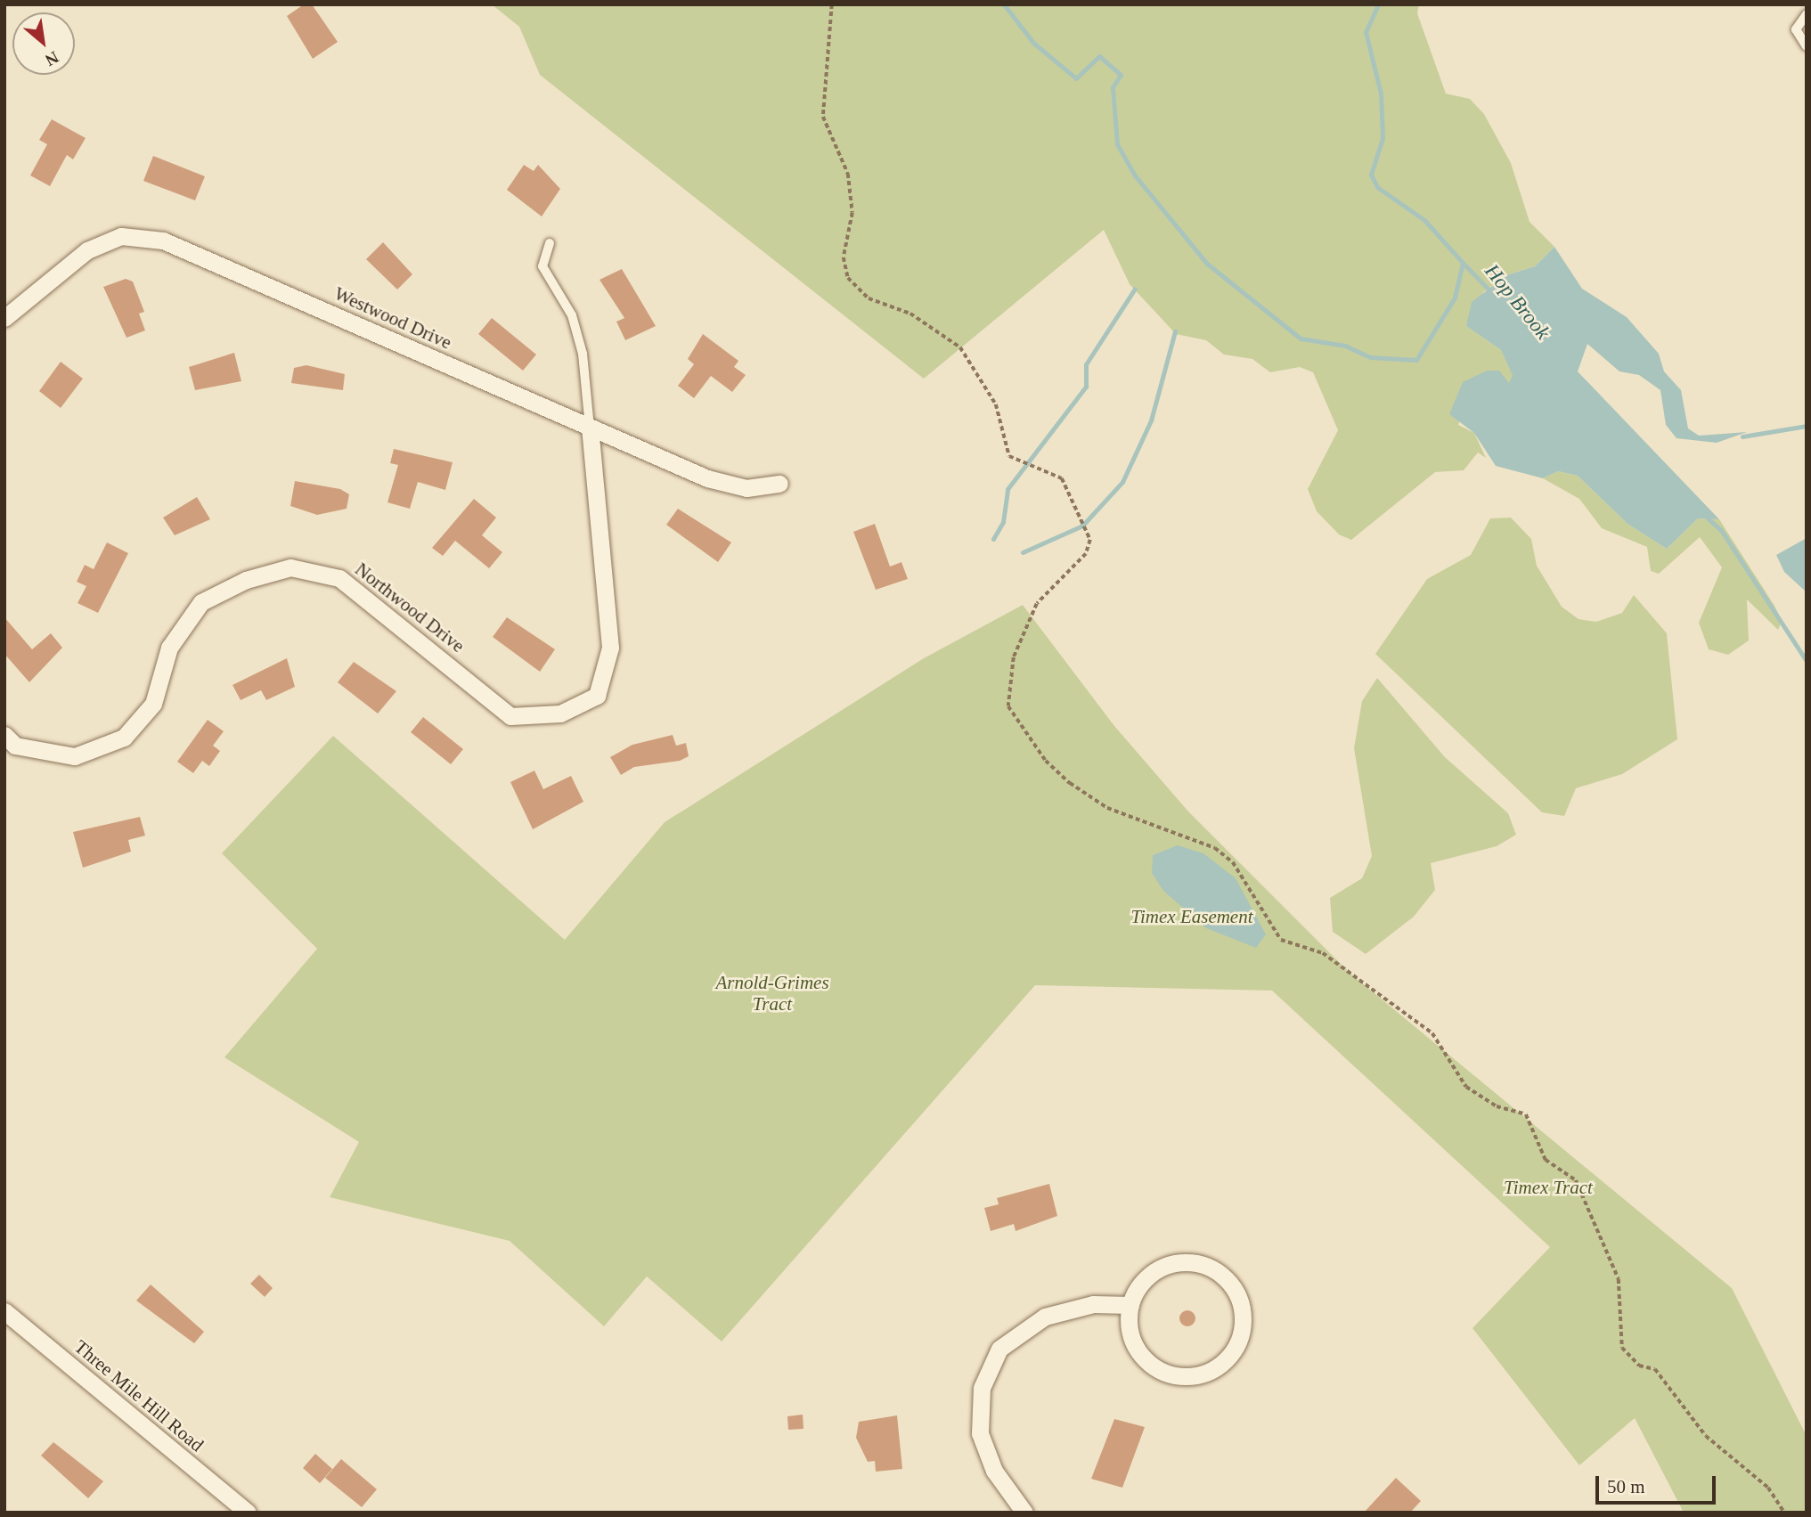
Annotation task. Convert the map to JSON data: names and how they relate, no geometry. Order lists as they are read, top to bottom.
{
  "streets": {
    "street": ["Westwood Drive", "Northwood Drive", "Three Mile Hill Road"]
  },
  "crossings": [
    ["Westwood Drive", "Northwood Drive"]
  ],
  "water": ["Hop Brook"],
  "parks": ["Timex Easement", "Arnold-Grimes Tract", "Timex Tract"],
  "scale_bar": "50 m",
  "north": "bottom right"
}
